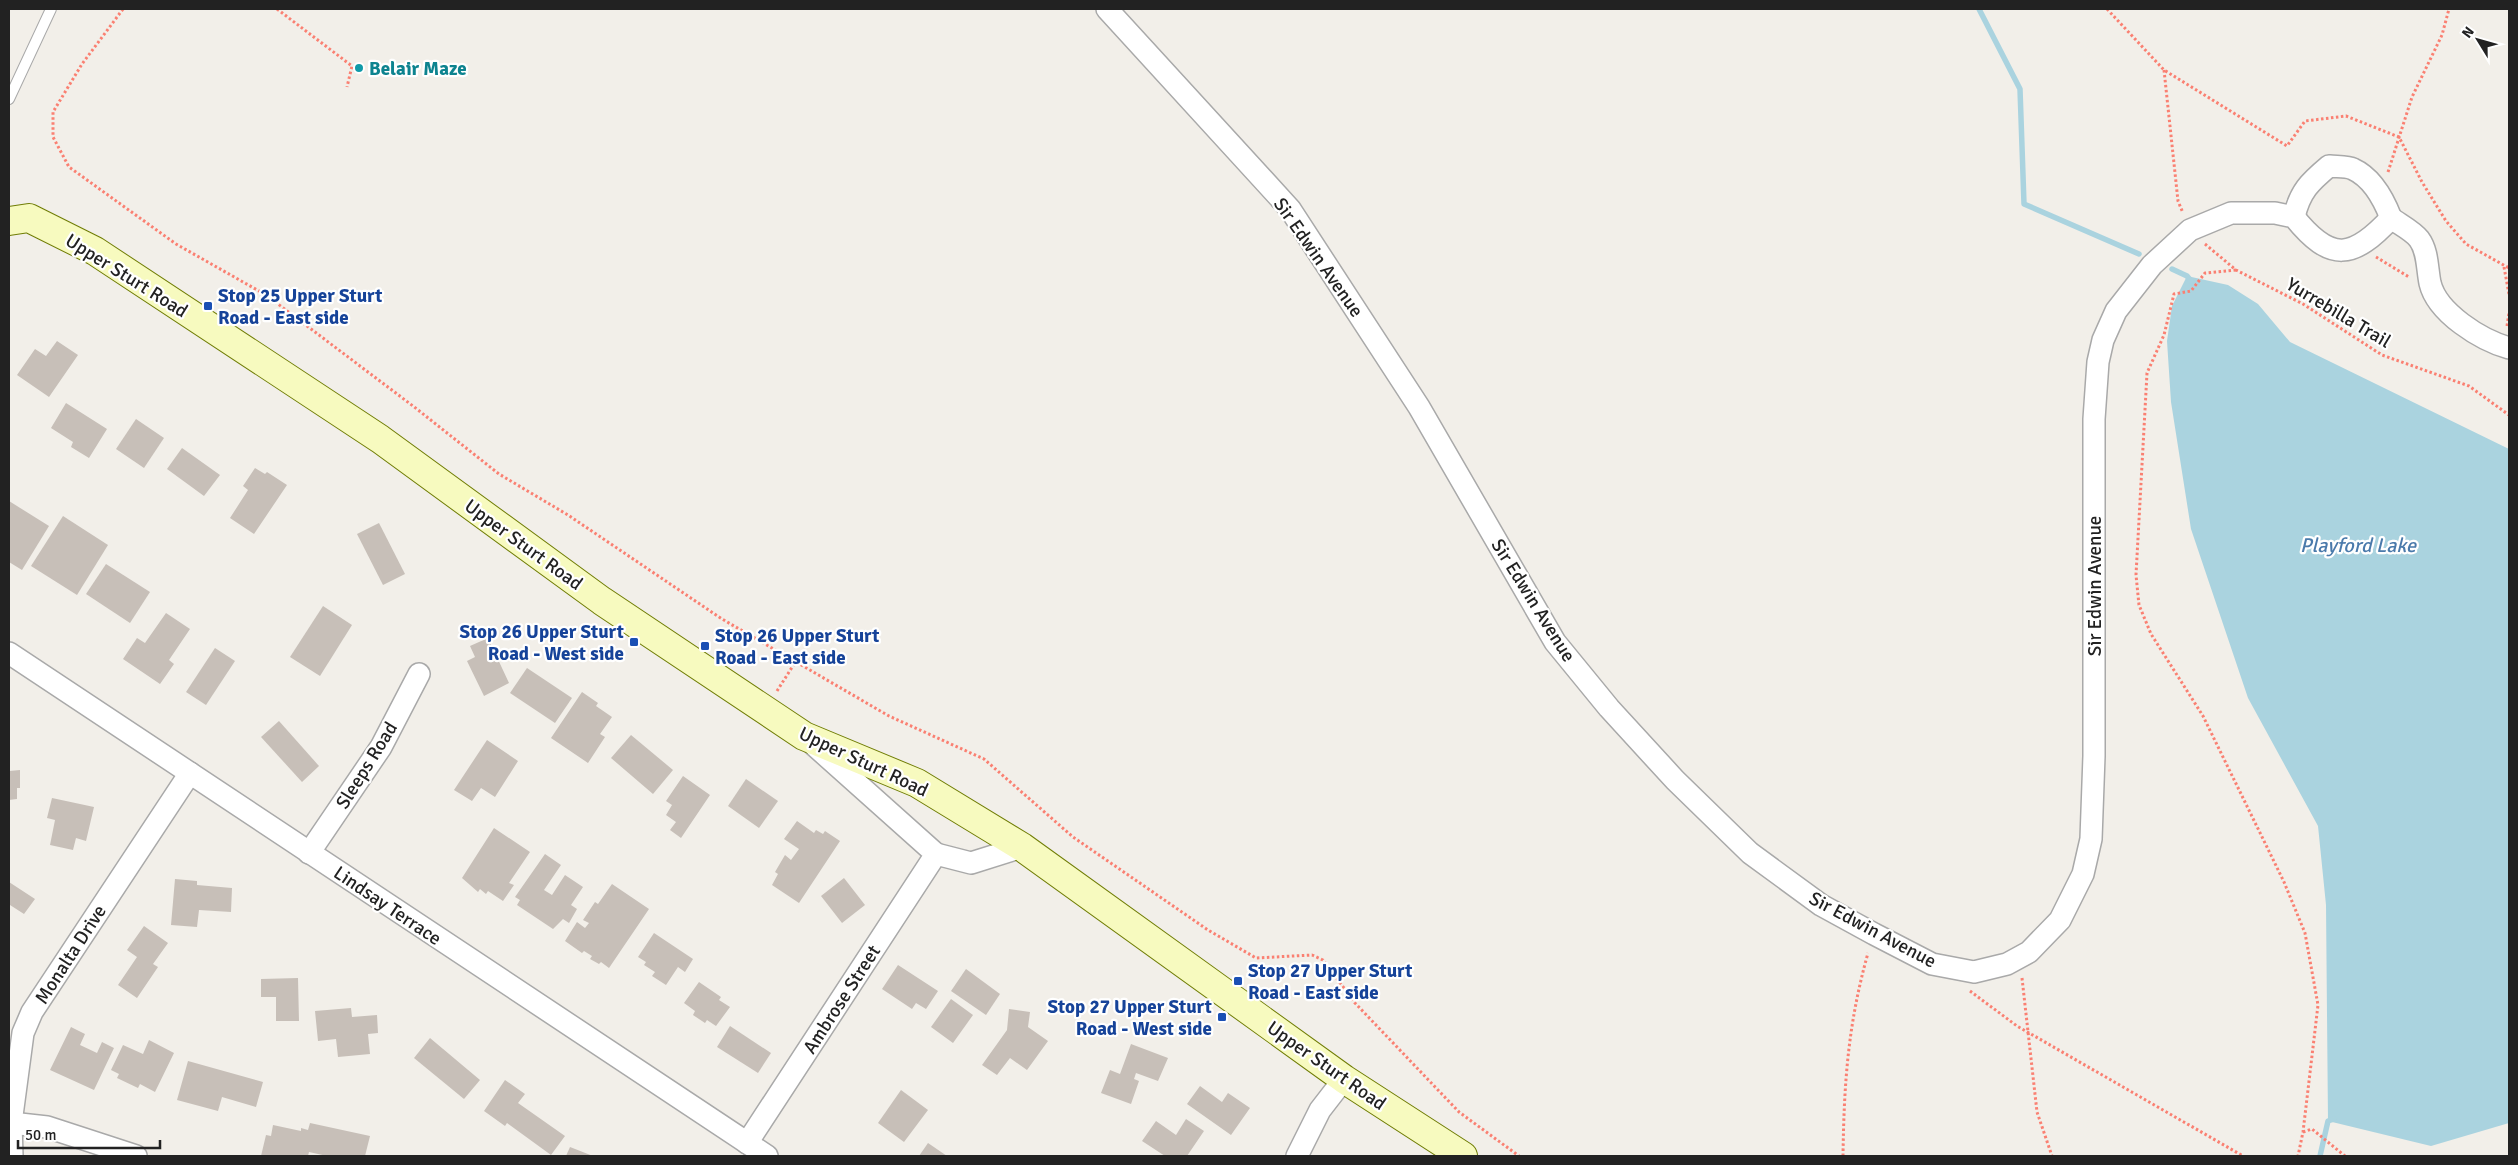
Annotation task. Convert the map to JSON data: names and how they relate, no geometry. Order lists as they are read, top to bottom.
{
  "streets": {
    "main road": ["Upper Sturt Road"],
    "street": [
      "Sir Edwin Avenue",
      "Sleeps Road",
      "Lindsay Terrace",
      "Monalta Drive",
      "Ambrose Street"
    ],
    "path": ["Yurrebilla Trail"]
  },
  "crossings": [
    ["Sir Edwin Avenue", "Yurrebilla Trail"],
    ["Sleeps Road", "Lindsay Terrace"],
    ["Lindsay Terrace", "Monalta Drive"],
    ["Lindsay Terrace", "Ambrose Street"]
  ],
  "water": ["Playford Lake"],
  "places": {
    "other": ["Belair Maze"],
    "transit": [
      "Stop 25 Upper Sturt Road - East side",
      "Stop 26 Upper Sturt Road - West side",
      "Stop 26 Upper Sturt Road - East side",
      "Stop 27 Upper Sturt Road - East side",
      "Stop 27 Upper Sturt Road - West side"
    ]
  },
  "scale_bar": "50 m",
  "north": "top left"
}
